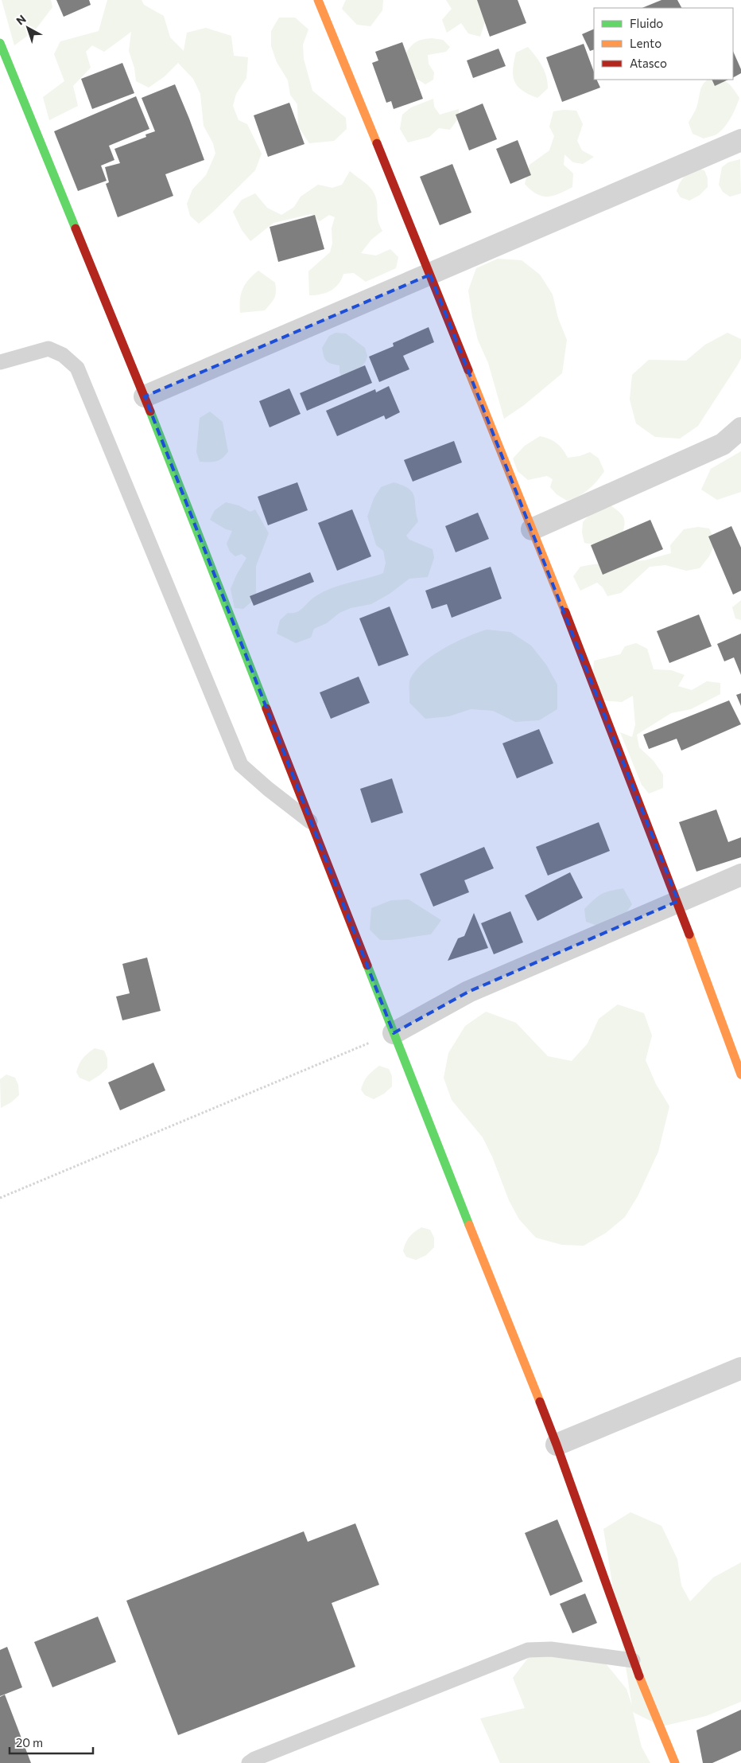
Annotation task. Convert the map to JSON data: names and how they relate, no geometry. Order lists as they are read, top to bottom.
{
  "legend": ["Fluido", "Lento", "Atasco"],
  "scale_bar": "20 m",
  "north": "top left"
}
